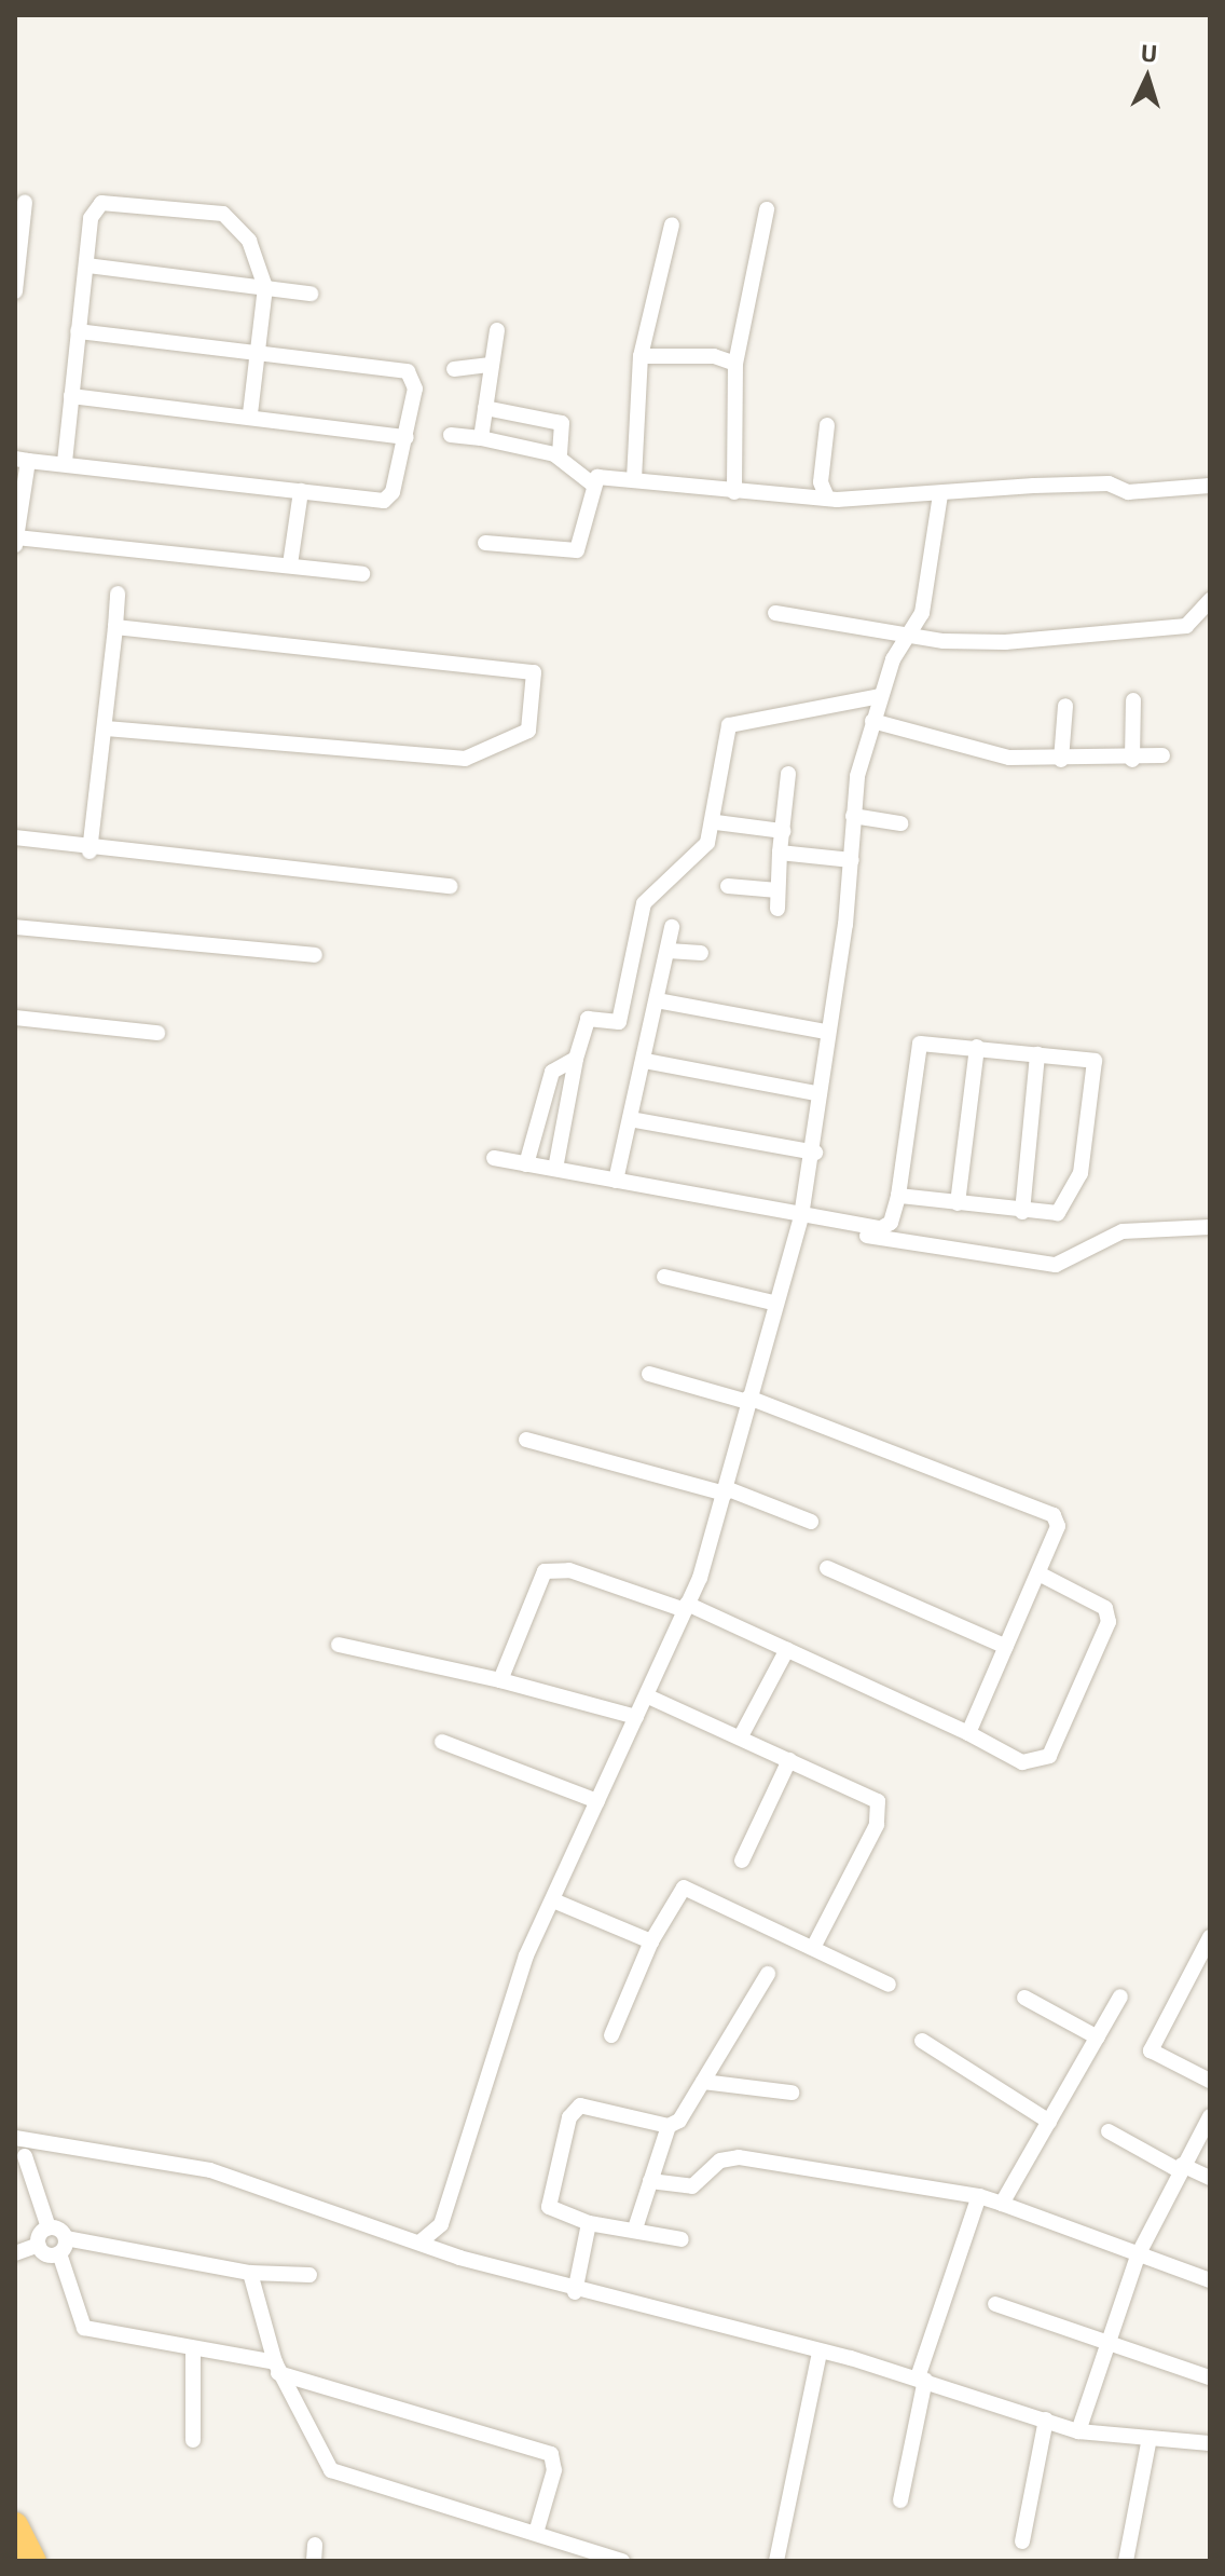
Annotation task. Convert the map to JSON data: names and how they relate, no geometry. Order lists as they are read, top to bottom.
{
  "north": "top"
}
